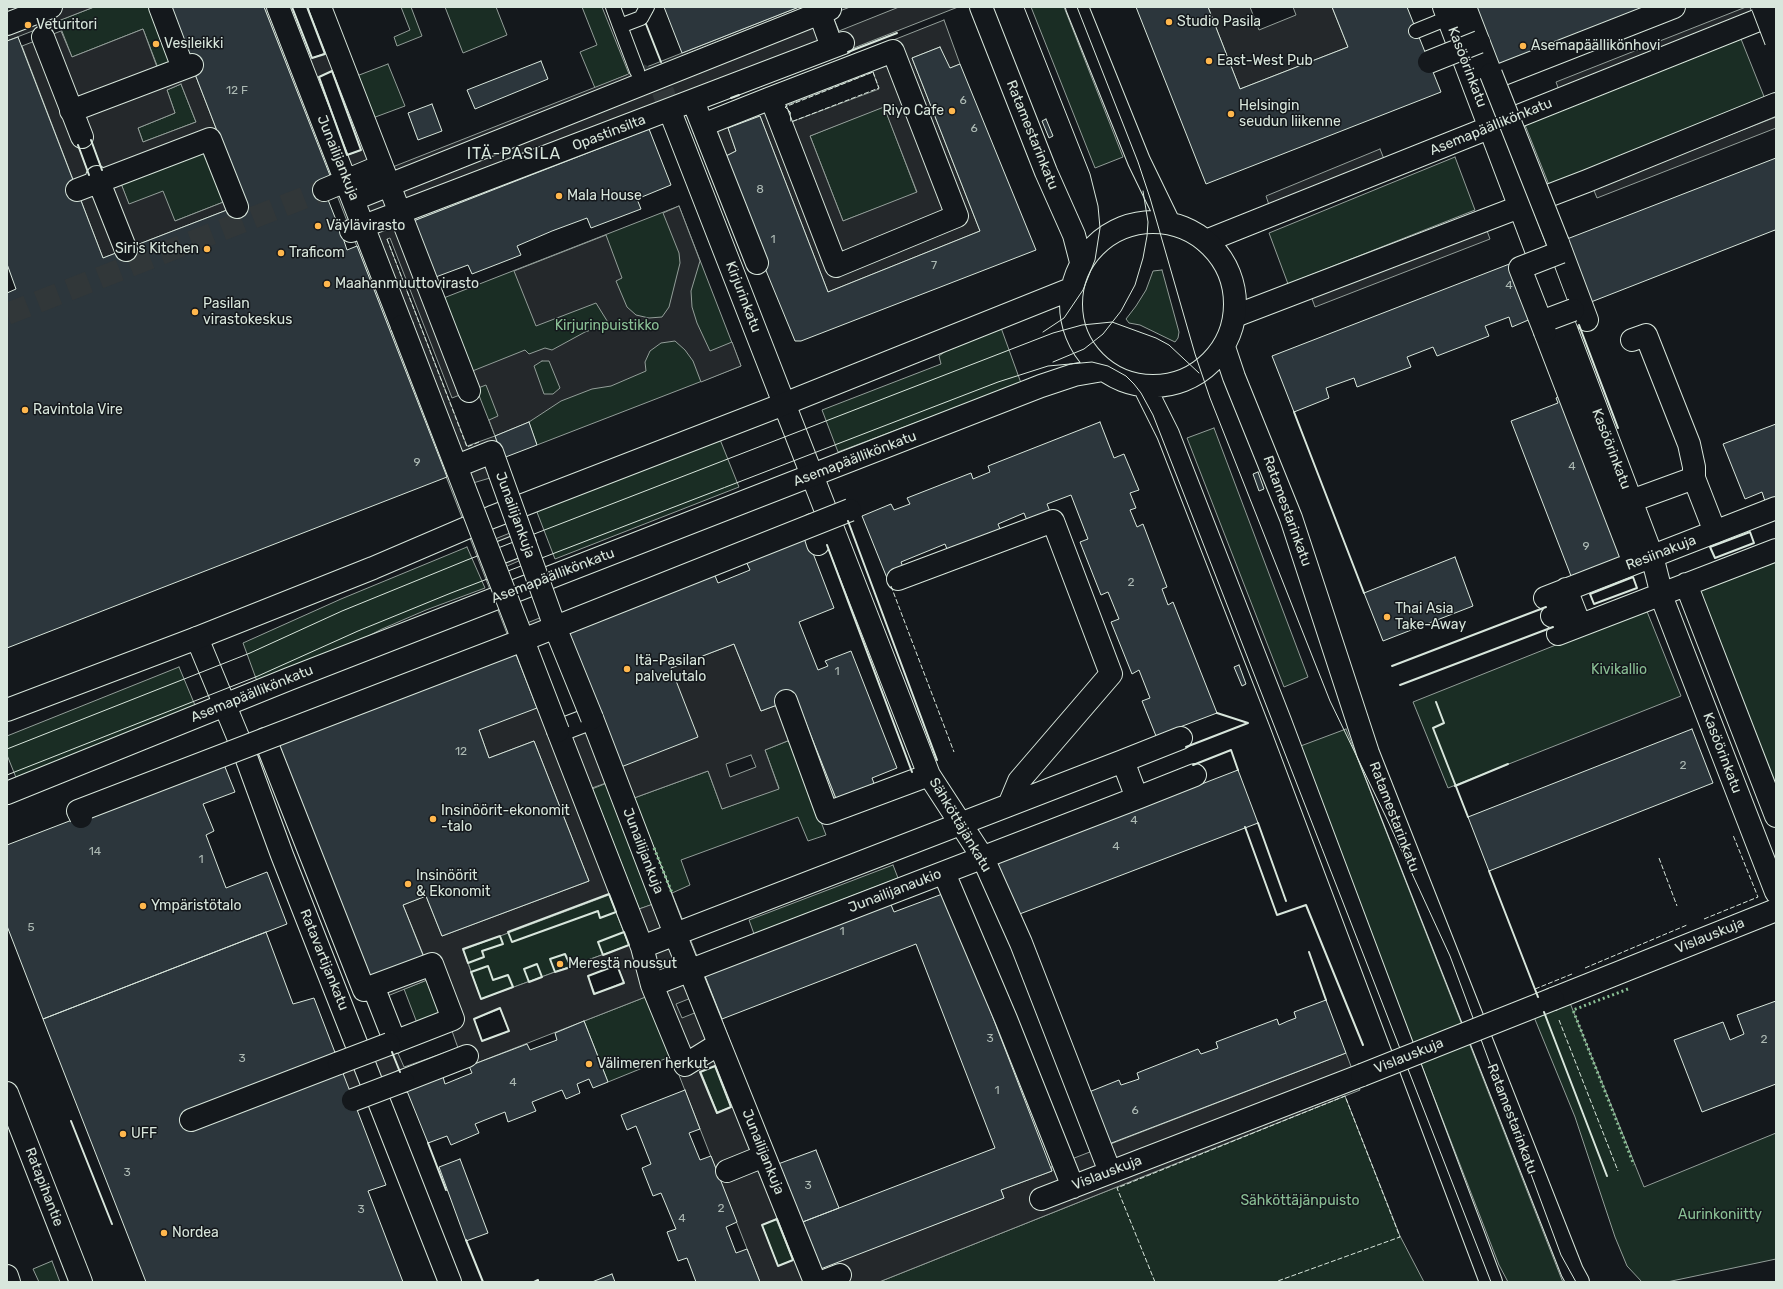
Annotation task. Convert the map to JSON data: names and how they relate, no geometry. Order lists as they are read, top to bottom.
{
  "streets": {
    "street": [
      "Kasöörinkatu",
      "Asemapäällikönkatu",
      "Opastinsilta",
      "Ratamestarinkatu",
      "Junailijankuja",
      "Kirjurinkatu",
      "Resiinakuja",
      "Sähköttäjänkatu",
      "Junailijanaukio",
      "Vislauskuja",
      "Ratavartijankatu",
      "Ratapihantie"
    ]
  },
  "crossings": [
    ["Kasöörinkatu", "Asemapäällikönkatu"],
    ["Kasöörinkatu", "Resiinakuja"],
    ["Asemapäällikönkatu", "Kirjurinkatu"],
    ["Asemapäällikönkatu", "Sähköttäjänkatu"],
    ["Asemapäällikönkatu", "Ratavartijankatu"],
    ["Opastinsilta", "Junailijankuja"],
    ["Opastinsilta", "Kirjurinkatu"],
    ["Junailijankuja", "Junailijanaukio"],
    ["Kirjurinkatu", "Sähköttäjänkatu"],
    ["Sähköttäjänkatu", "Junailijanaukio"],
    ["Sähköttäjänkatu", "Vislauskuja"]
  ],
  "districts": ["ITÄ-PASILA"],
  "parks": [
    "Kirjurinpuistikko",
    "Kivikallio",
    "Sähköttäjänpuisto",
    "Aurinkoniitty"
  ],
  "places": [
    "Studio Pasila",
    "Veturitori",
    "Vesileikki",
    "Asemapäällikönhovi",
    "East-West Pub",
    "Riyo Cafe",
    "Helsingin seudun liikenne",
    "Mala House",
    "Väylävirasto",
    "Siri's Kitchen",
    "Traficom",
    "Maahanmuuttovirasto",
    "Pasilan virastokeskus",
    "Ravintola Vire",
    "Thai Asia Take-Away",
    "Itä-Pasilan palvelutalo",
    "Insinöörit-ekonomit -talo",
    "Insinöörit & Ekonomit",
    "Ympäristötalo",
    "Merestä noussut",
    "Välimeren herkut",
    "UFF",
    "Nordea"
  ],
  "house_numbers": [
    "12 F",
    "6",
    "6",
    "8",
    "1",
    "7",
    "4",
    "9",
    "4",
    "9",
    "2",
    "1",
    "12",
    "2",
    "4",
    "4",
    "14",
    "1",
    "5",
    "1",
    "3",
    "2",
    "3",
    "4",
    "1",
    "6",
    "3",
    "3",
    "2",
    "3",
    "4"
  ]
}
